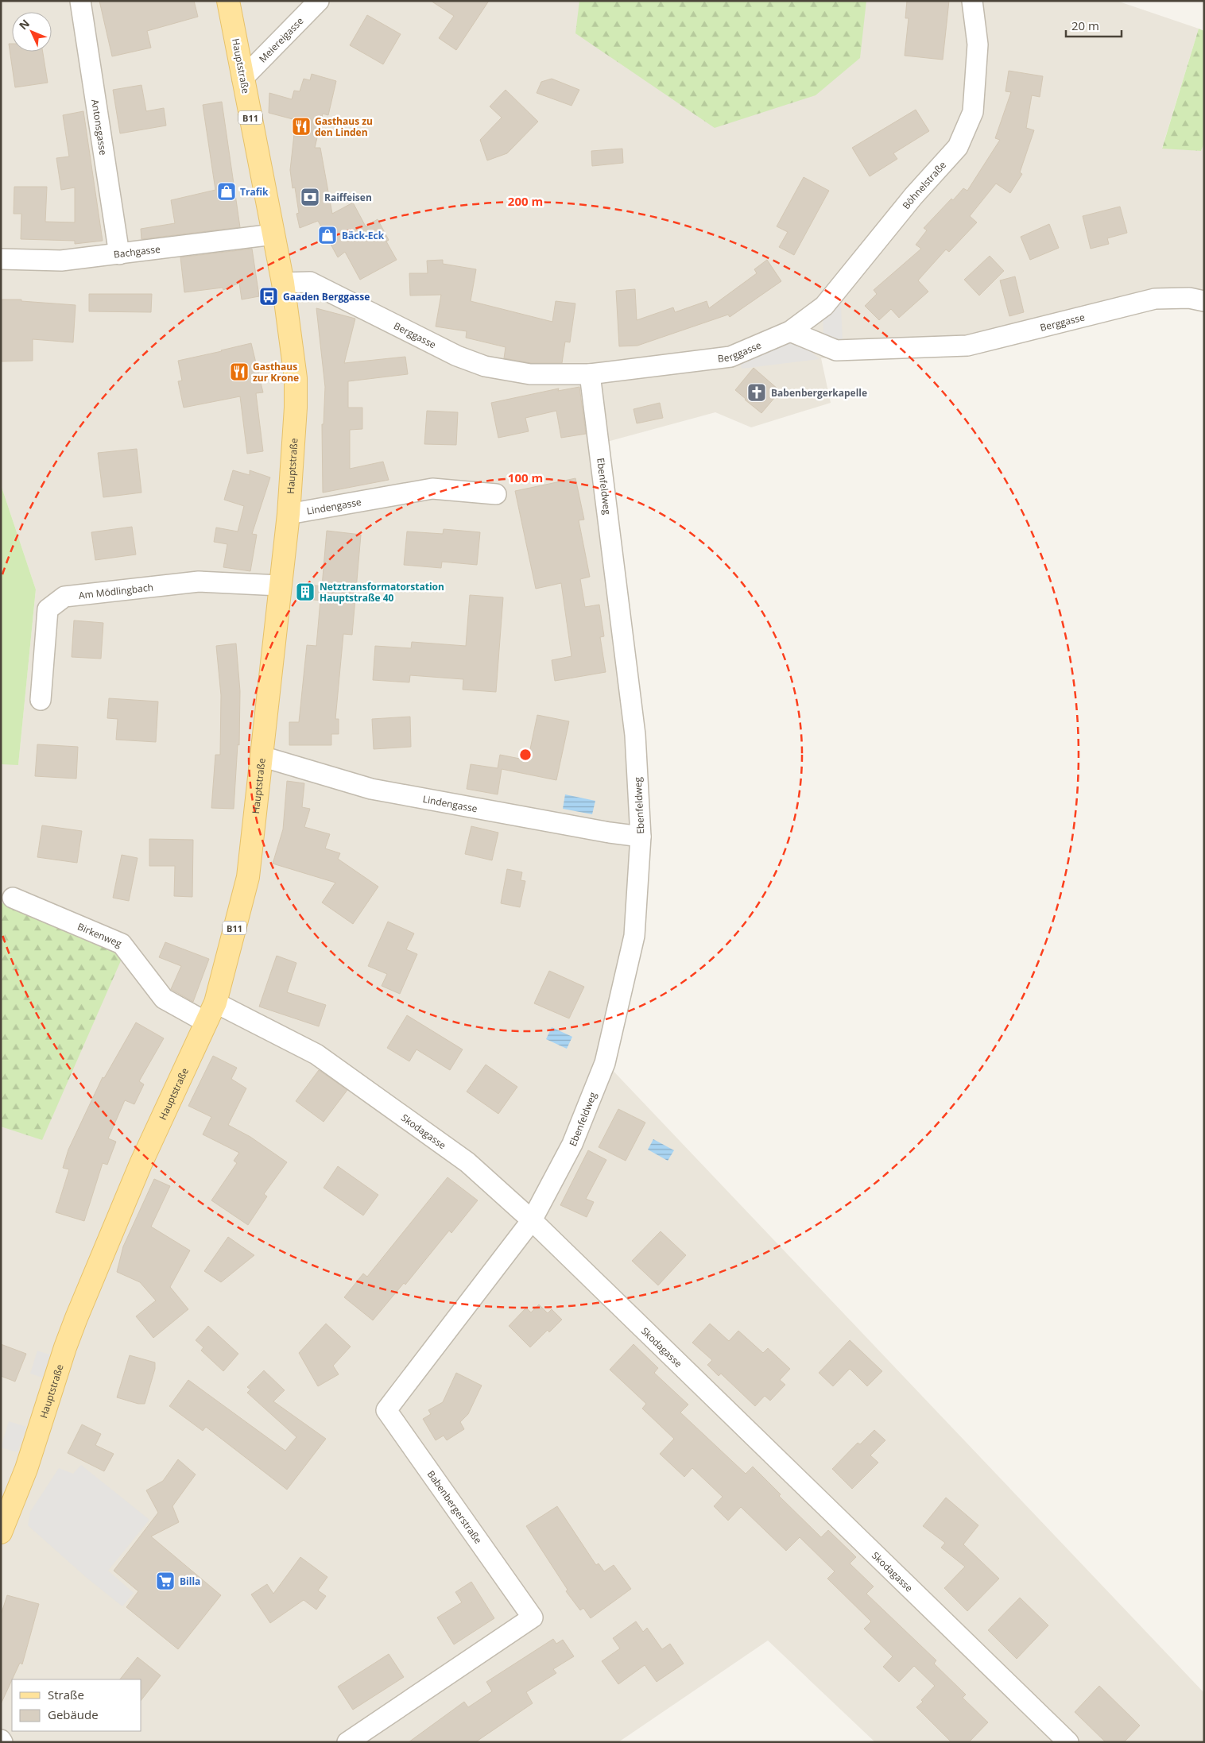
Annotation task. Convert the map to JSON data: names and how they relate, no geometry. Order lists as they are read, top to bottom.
{
  "streets": {
    "main road": ["Hauptstraße", "B11"],
    "street": [
      "Meiereigasse",
      "Antonsgasse",
      "Böhnelstraße",
      "Bachgasse",
      "Berggasse",
      "Ebenfeldweg",
      "Lindengasse",
      "Am Mödlingbach",
      "Birkenweg",
      "Skodagasse",
      "Babenbergerstraße"
    ]
  },
  "crossings": [
    ["Meiereigasse", "Hauptstraße"],
    ["Hauptstraße", "Bachgasse"],
    ["Hauptstraße", "Berggasse"],
    ["Hauptstraße", "Lindengasse"],
    ["Hauptstraße", "Am Mödlingbach"],
    ["Hauptstraße", "Birkenweg"],
    ["Hauptstraße", "Skodagasse"],
    ["Antonsgasse", "Bachgasse"],
    ["Böhnelstraße", "Berggasse"],
    ["Berggasse", "Ebenfeldweg"],
    ["Ebenfeldweg", "Lindengasse"],
    ["Ebenfeldweg", "Skodagasse"],
    ["Ebenfeldweg", "Babenbergerstraße"],
    ["Skodagasse", "Babenbergerstraße"]
  ],
  "places": {
    "restaurant": ["Gasthaus zu den Linden", "Gasthaus zur Krone"],
    "shop": ["Trafik", "Bäck-Eck"],
    "bank": ["Raiffeisen"],
    "bus stop": ["Gaaden Berggasse"],
    "church": ["Babenbergerkapelle"],
    "building": ["Netztransformatorstation Hauptstraße 40"],
    "supermarket": ["Billa"]
  },
  "legend": ["Straße", "Gebäude"],
  "scale_bar": "20 m",
  "north": "top left",
  "rings": ["200 m", "100 m"]
}
